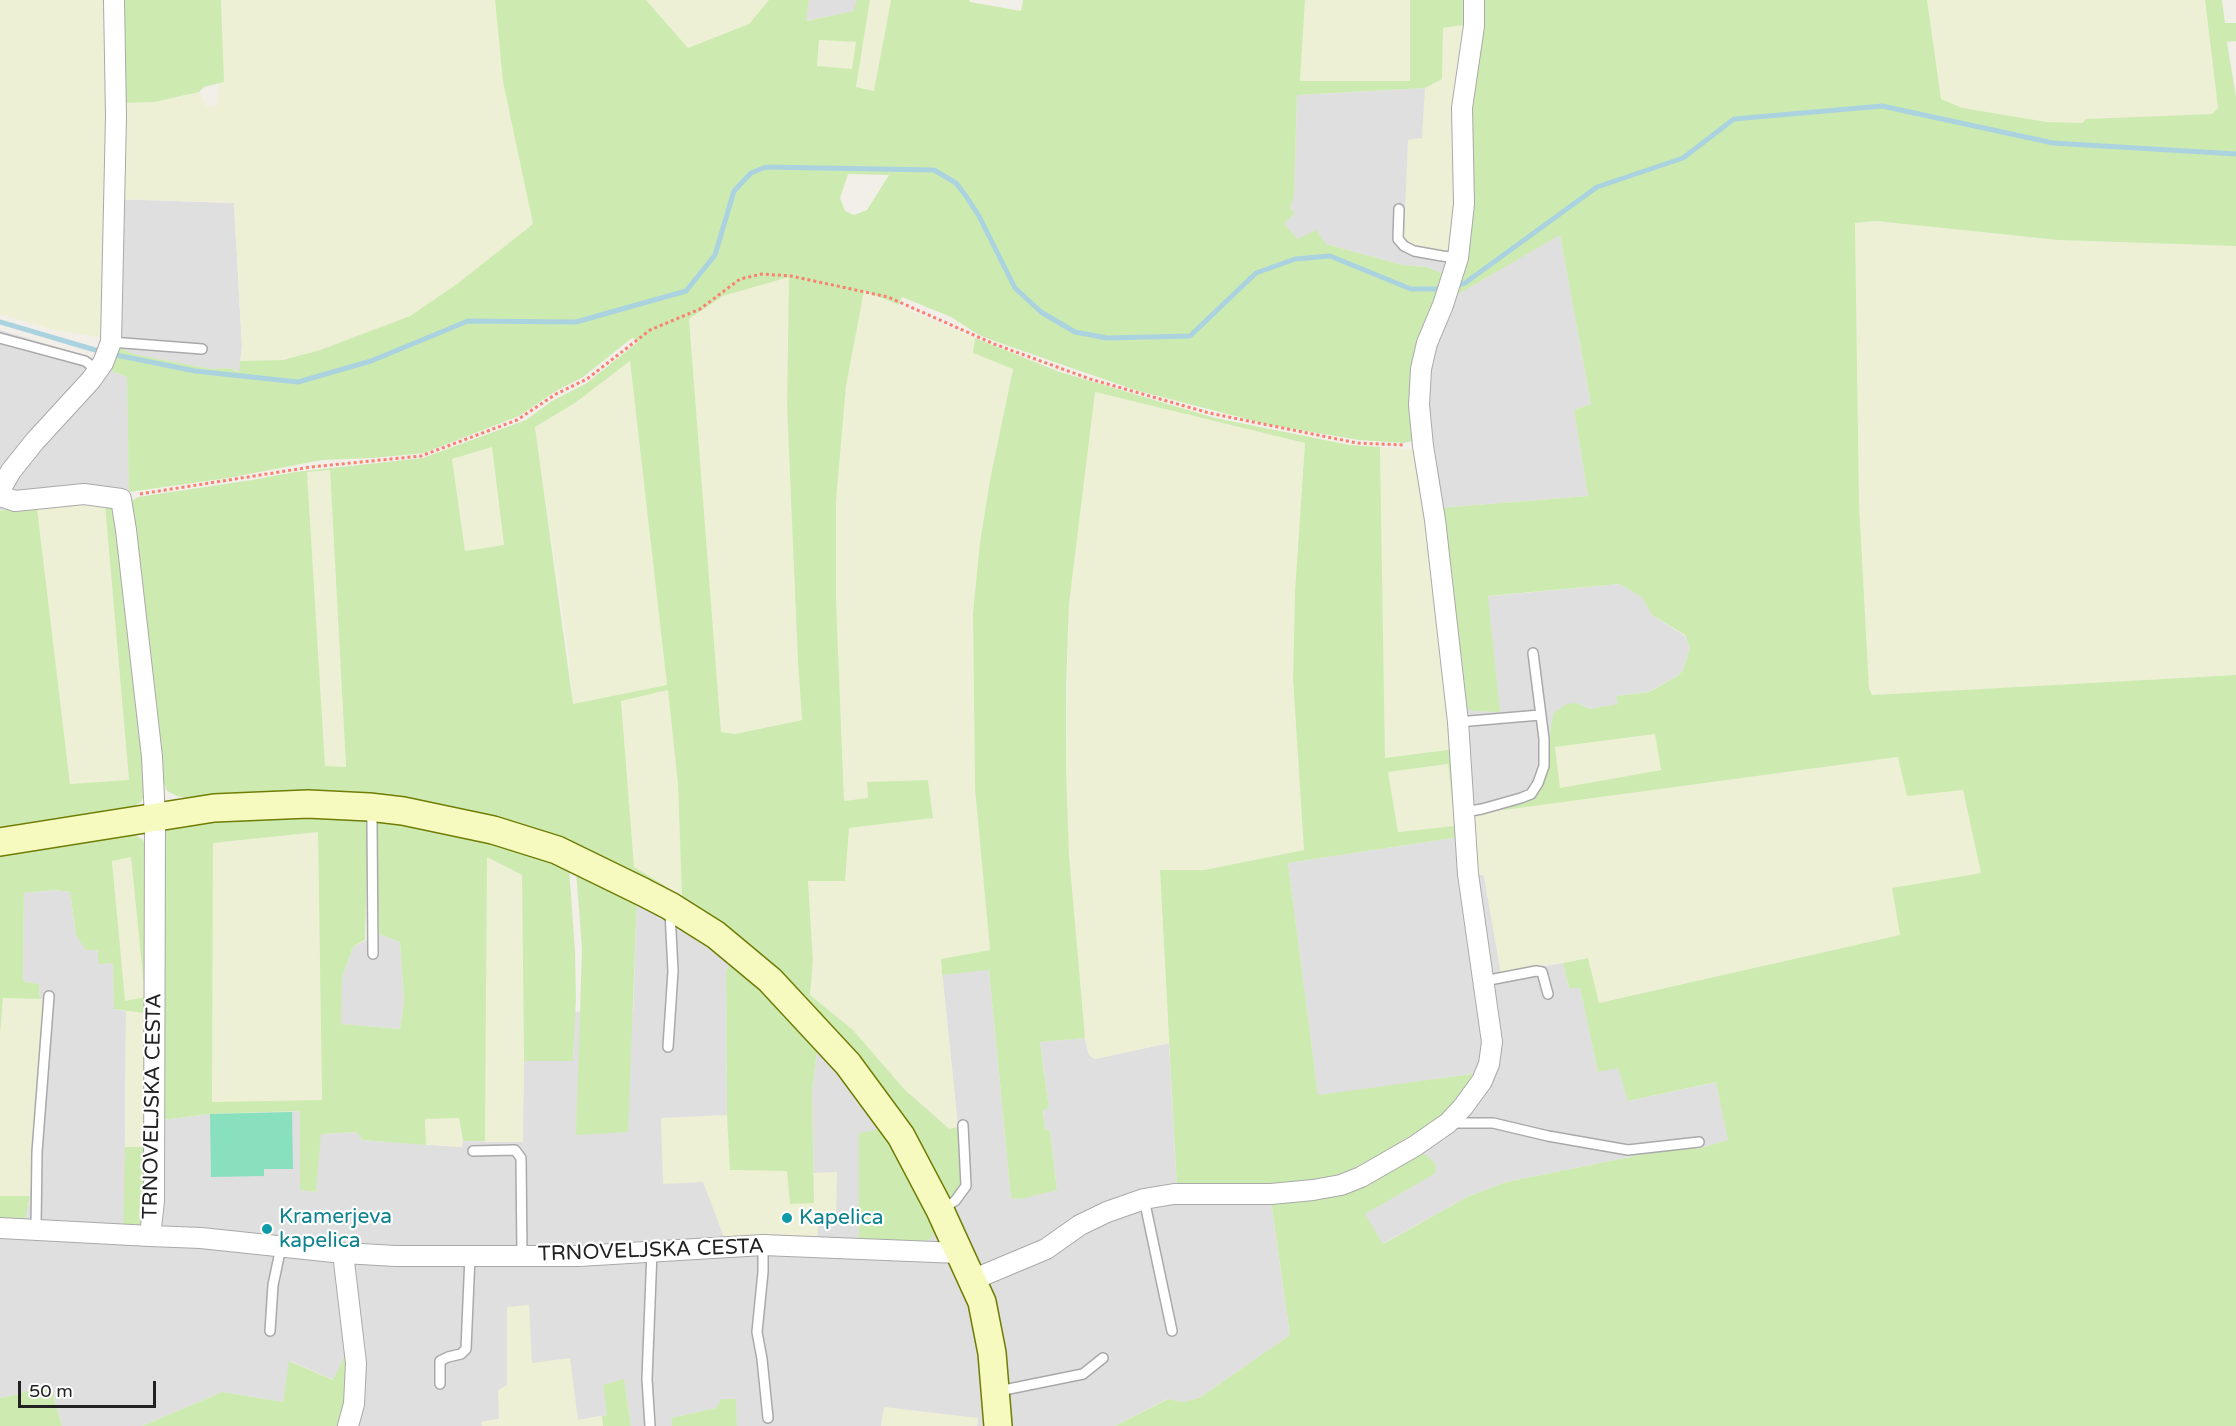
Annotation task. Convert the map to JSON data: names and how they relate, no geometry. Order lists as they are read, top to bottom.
{
  "streets": {
    "street": ["TRNOVELJSKA CESTA"]
  },
  "places": ["Kapelica", "Kramerjeva kapelica"],
  "scale_bar": "50 m"
}
